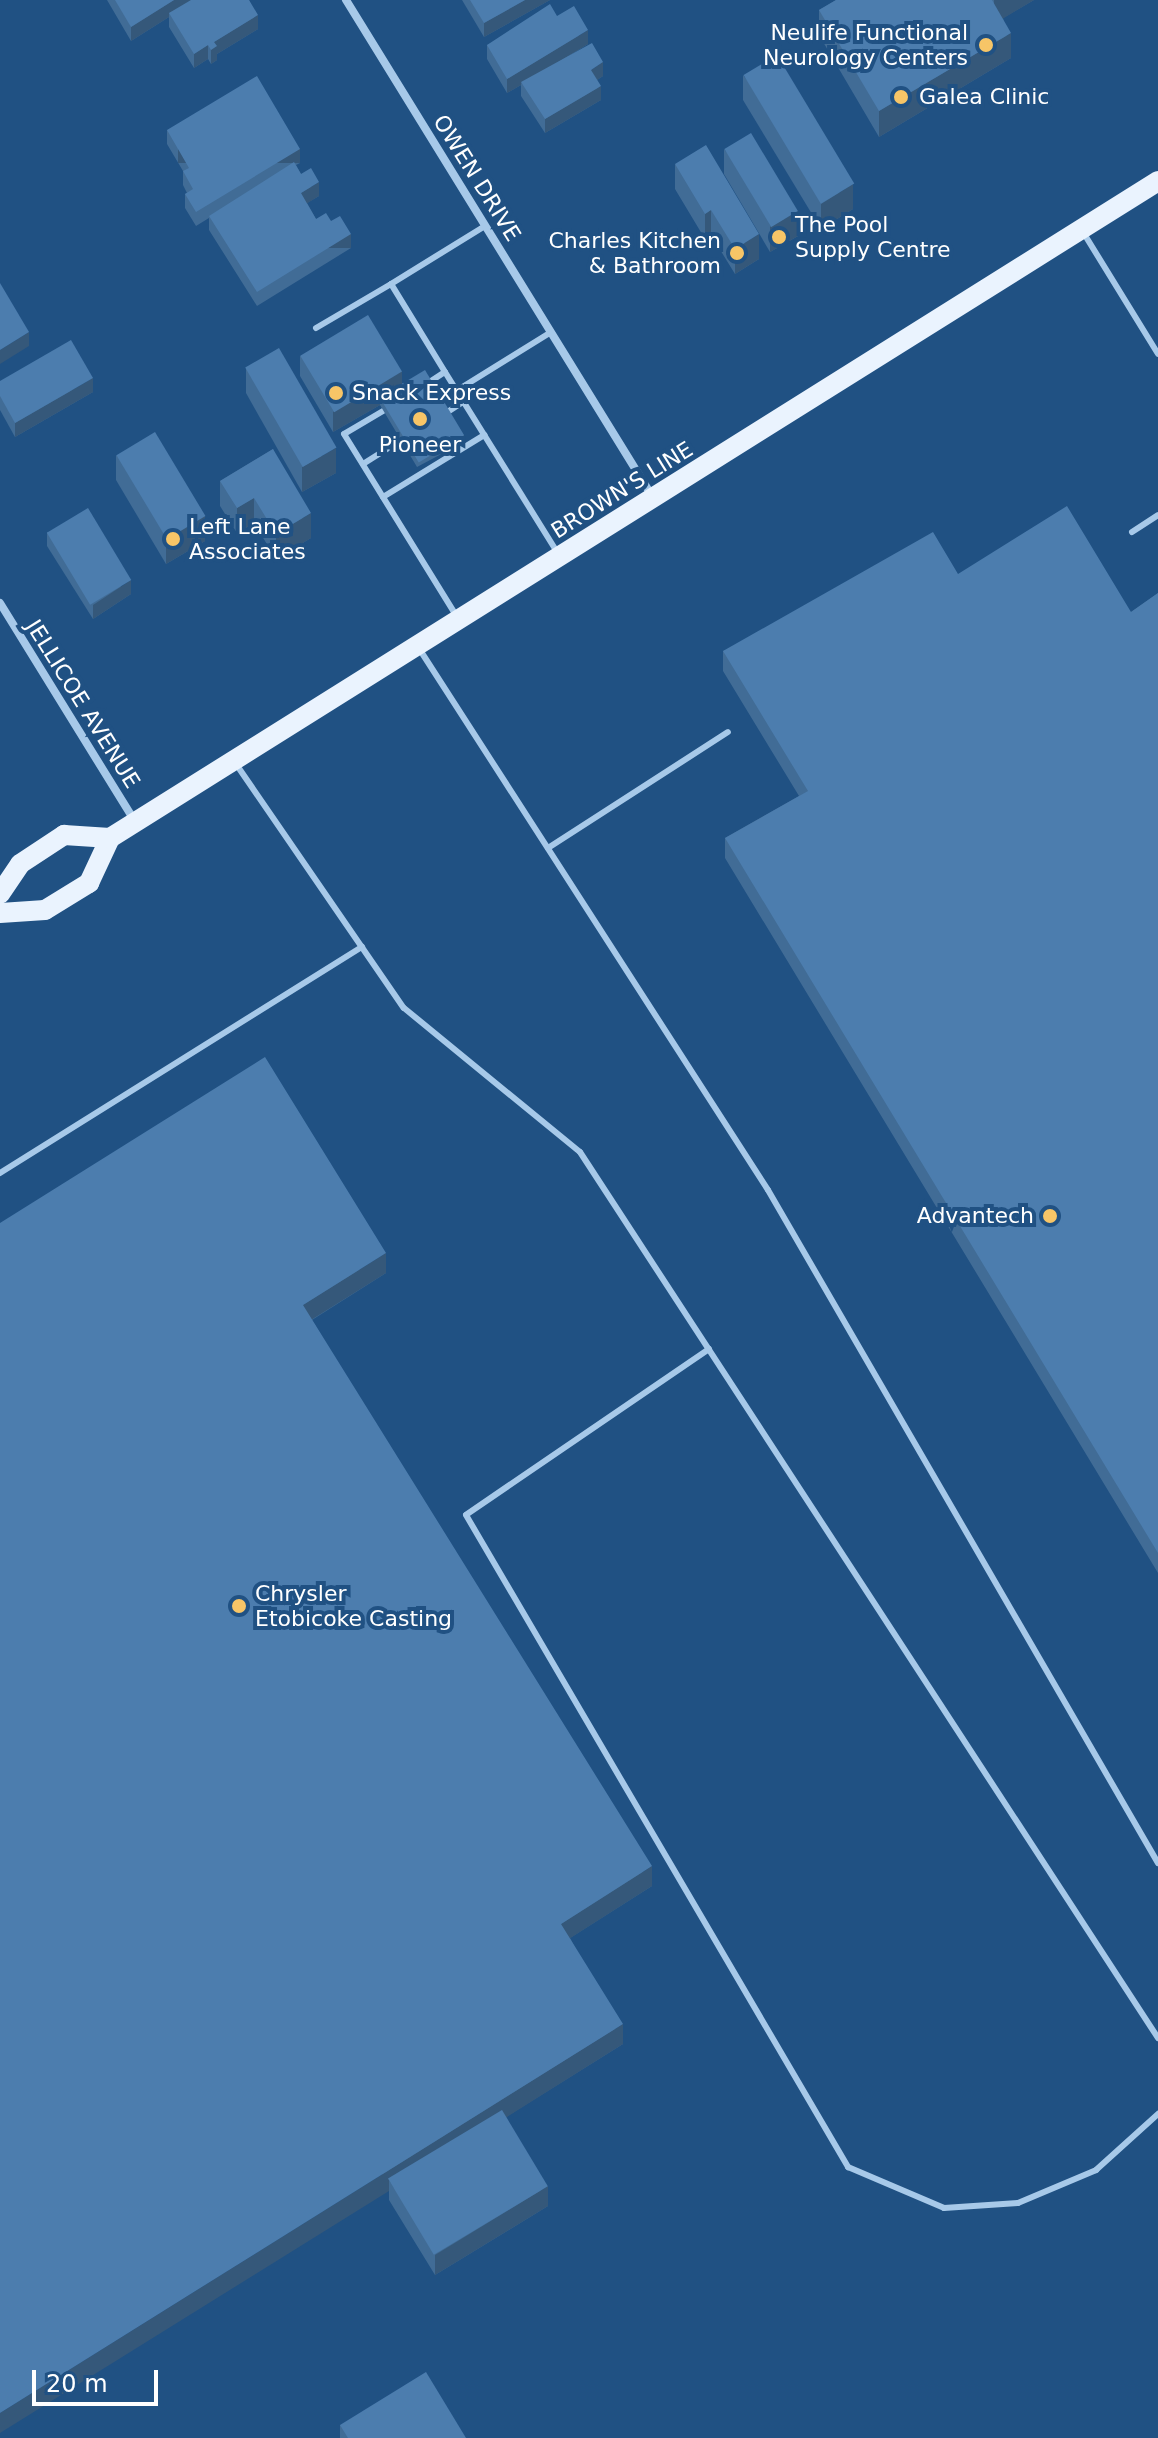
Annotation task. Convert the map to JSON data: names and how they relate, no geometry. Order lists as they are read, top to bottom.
{
  "streets": {
    "main road": ["BROWN'S LINE"],
    "street": ["OWEN DRIVE", "JELLICOE AVENUE"]
  },
  "crossings": [
    ["OWEN DRIVE", "BROWN'S LINE"],
    ["BROWN'S LINE", "JELLICOE AVENUE"]
  ],
  "places": [
    "Neulife Functional Neurology Centers",
    "Galea Clinic",
    "The Pool Supply Centre",
    "Charles Kitchen & Bathroom",
    "Snack Express",
    "Pioneer",
    "Left Lane Associates",
    "Advantech",
    "Chrysler Etobicoke Casting"
  ],
  "scale_bar": "20 m"
}
